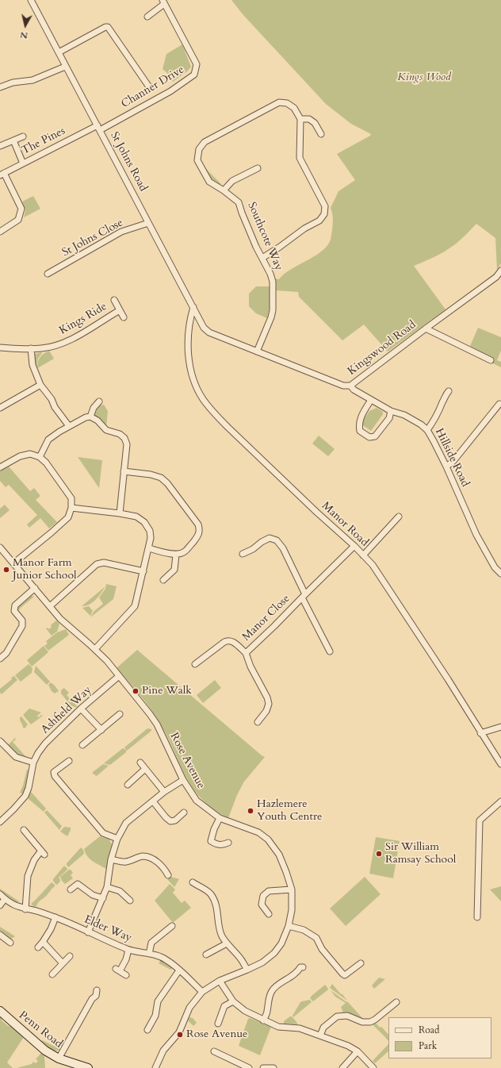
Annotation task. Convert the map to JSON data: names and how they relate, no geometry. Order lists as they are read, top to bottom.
{
  "streets": {
    "main road": ["Penn Road"],
    "street": [
      "Channer Drive",
      "The Pines",
      "St Johns Road",
      "Southcote Way",
      "St Johns Close",
      "Kings Ride",
      "Kingswood Road",
      "Hillside Road",
      "Manor Road",
      "Manor Close",
      "Ashfield Way",
      "Rose Avenue",
      "Elder Way"
    ]
  },
  "crossings": [
    ["Channer Drive", "The Pines"],
    ["Channer Drive", "St Johns Road"],
    ["The Pines", "St Johns Road"],
    ["St Johns Road", "St Johns Close"],
    ["St Johns Road", "Kingswood Road"],
    ["St Johns Road", "Manor Road"],
    ["Southcote Way", "Kingswood Road"],
    ["Kingswood Road", "Hillside Road"],
    ["Manor Road", "Manor Close"],
    ["Ashfield Way", "Rose Avenue"],
    ["Rose Avenue", "Elder Way"]
  ],
  "parks": ["Kings Wood"],
  "places": [
    "Manor Farm Junior School",
    "Pine Walk",
    "Hazlemere Youth Centre",
    "Sir William Ramsay School",
    "Rose Avenue"
  ],
  "legend": ["Road", "Park"],
  "north": "bottom"
}
